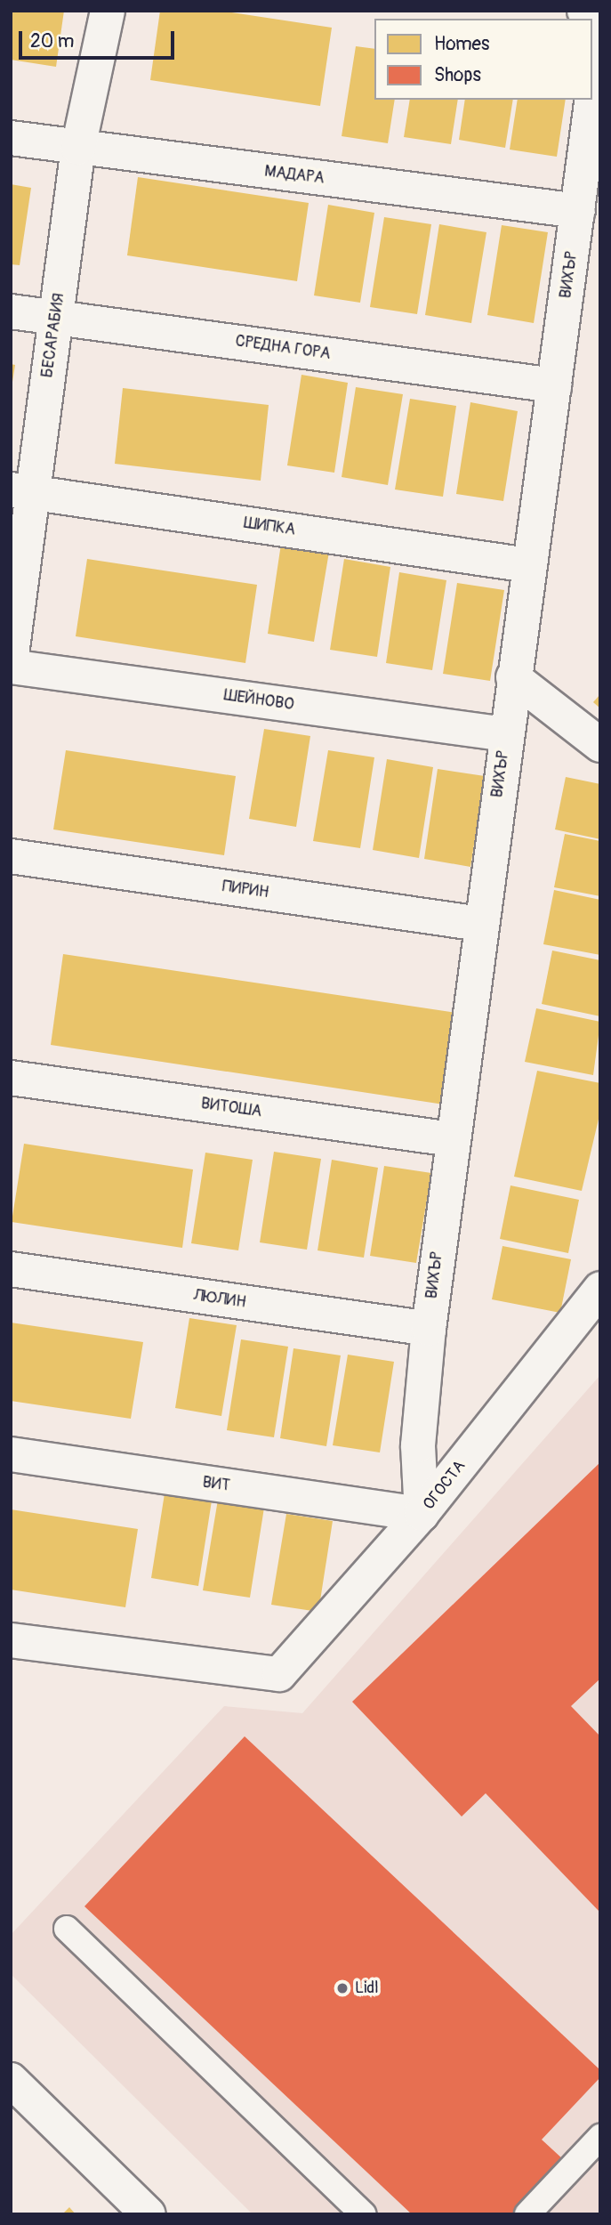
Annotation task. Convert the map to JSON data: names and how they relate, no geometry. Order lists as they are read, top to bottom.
{
  "streets": {
    "street": [
      "МАДАРА",
      "ВИХЪР",
      "БЕСАРАБИЯ",
      "СРЕДНА ГОРА",
      "ШИПКА",
      "ШЕЙНОВО",
      "ПИРИН",
      "ВИТОША",
      "ЛЮЛИН",
      "ВИТ",
      "ОГОСТА"
    ]
  },
  "crossings": [
    ["МАДАРА", "ВИХЪР"],
    ["МАДАРА", "БЕСАРАБИЯ"],
    ["ВИХЪР", "СРЕДНА ГОРА"],
    ["ВИХЪР", "ШИПКА"],
    ["ВИХЪР", "ШЕЙНОВО"],
    ["ВИХЪР", "ПИРИН"],
    ["ВИХЪР", "ВИТОША"],
    ["ВИХЪР", "ЛЮЛИН"],
    ["ВИХЪР", "ВИТ"],
    ["ВИХЪР", "ОГОСТА"],
    ["БЕСАРАБИЯ", "СРЕДНА ГОРА"],
    ["БЕСАРАБИЯ", "ШИПКА"],
    ["ВИТ", "ОГОСТА"]
  ],
  "places": ["Lidl"],
  "legend": ["Homes", "Shops"],
  "scale_bar": "20 m"
}
